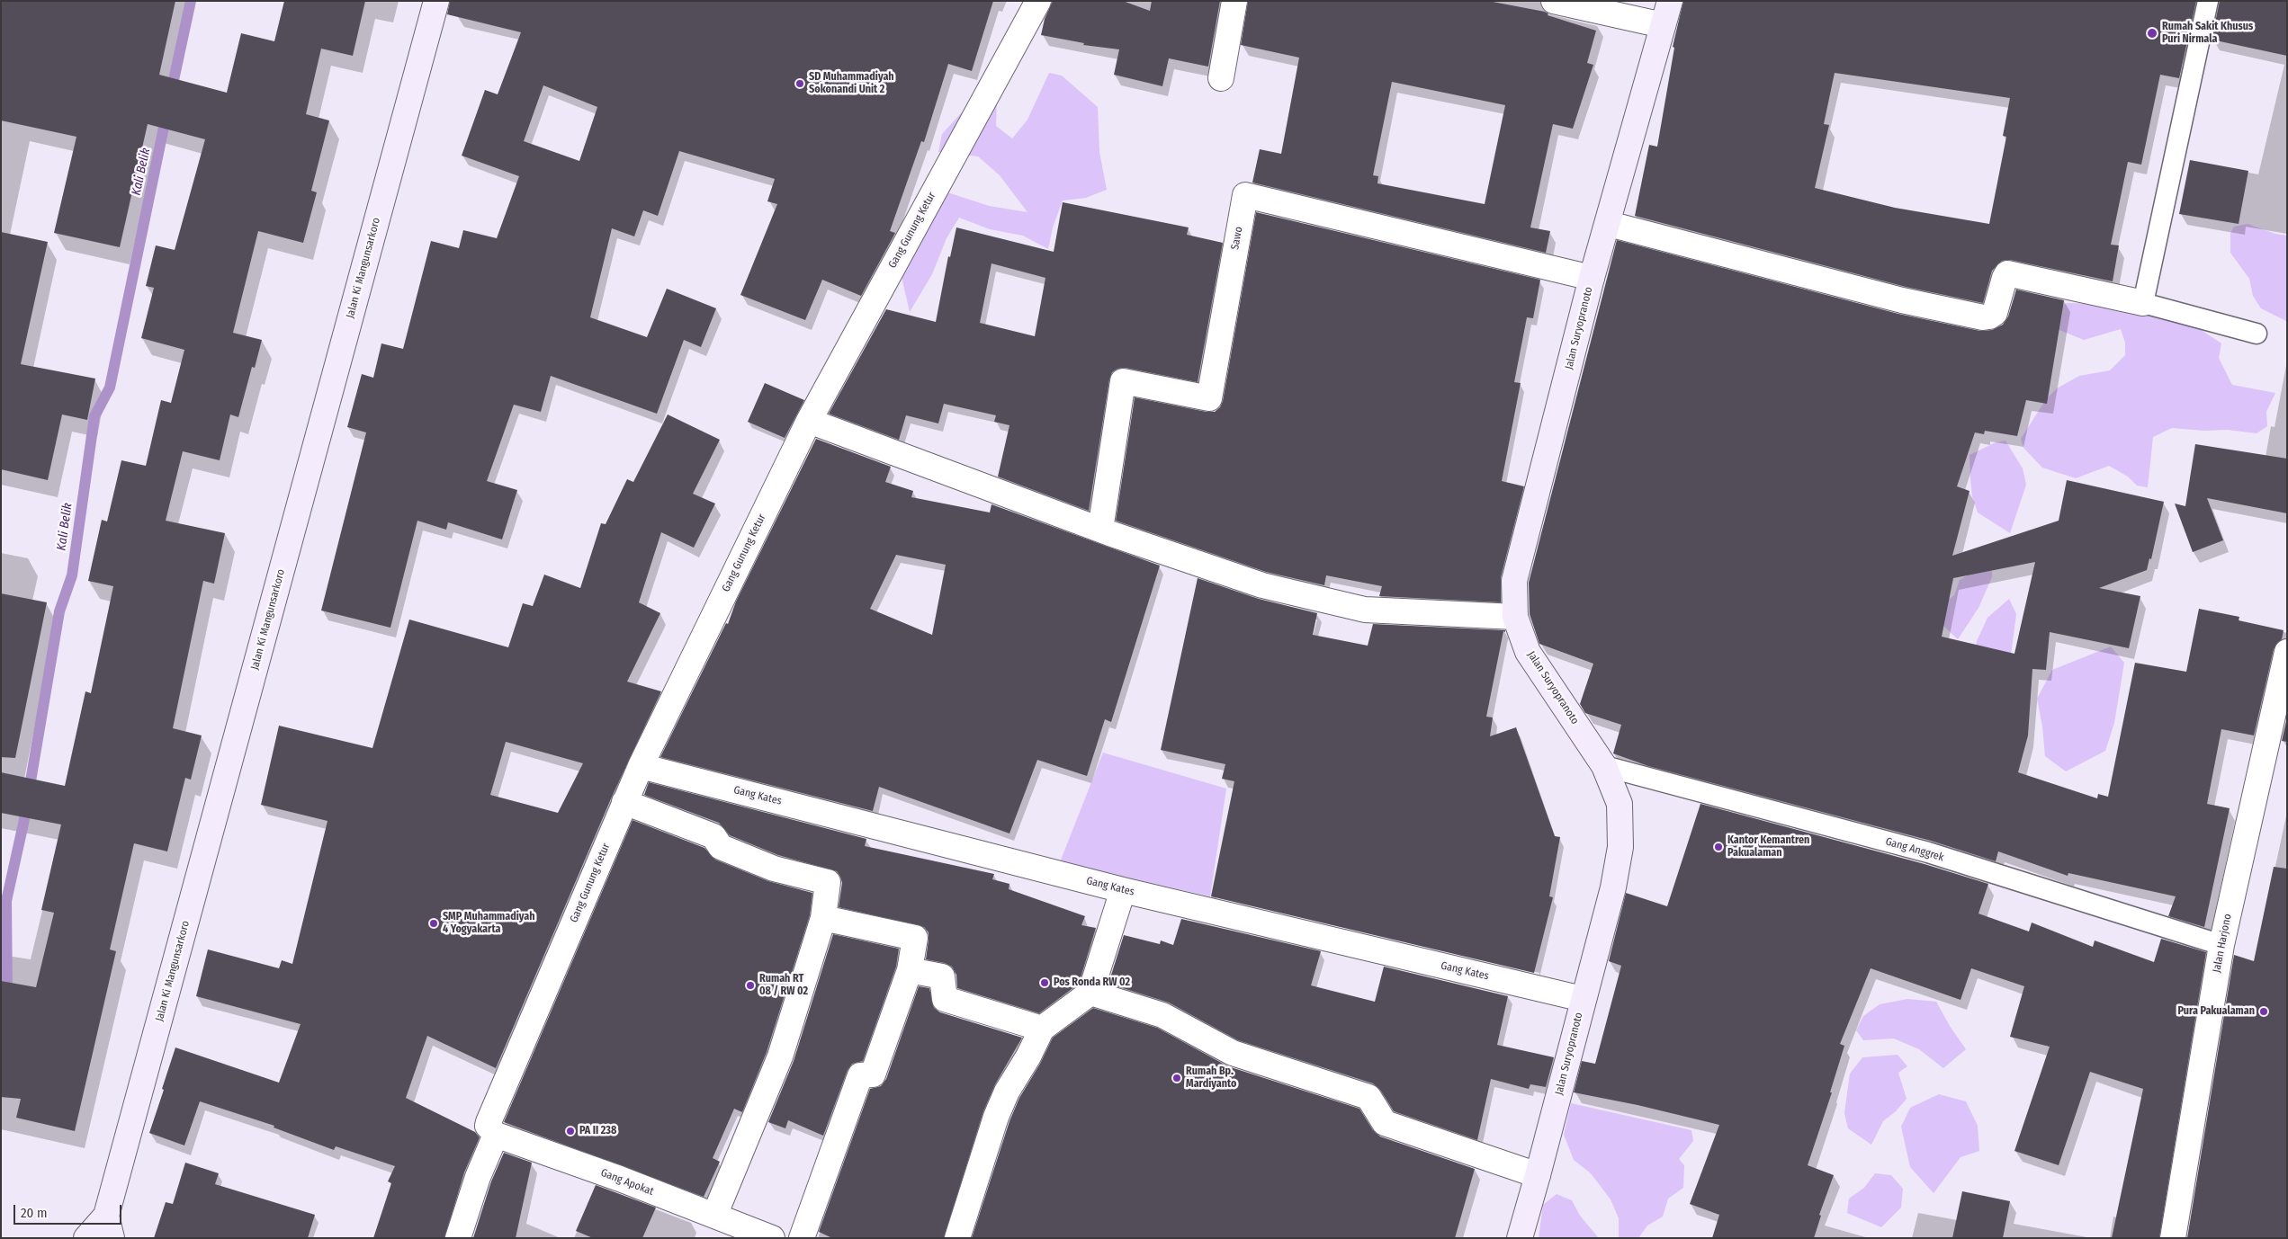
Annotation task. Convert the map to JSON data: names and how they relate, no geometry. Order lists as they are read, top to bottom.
{
  "streets": {
    "main road": ["Jalan Ki Mangunsarkoro", "Jalan Suryopranoto"],
    "street": [
      "Gang Gunung Ketur",
      "Sawo",
      "Gang Kates",
      "Jalan Harjono",
      "Gang Apokat"
    ],
    "lane": ["Gang Anggrek"]
  },
  "crossings": [
    ["Gang Gunung Ketur", "Gang Kates"],
    ["Gang Gunung Ketur", "Gang Apokat"],
    ["Sawo", "Jalan Suryopranoto"],
    ["Jalan Suryopranoto", "Gang Kates"],
    ["Jalan Suryopranoto", "Gang Anggrek"],
    ["Gang Anggrek", "Jalan Harjono"]
  ],
  "water": ["Kali Belik"],
  "places": [
    "Rumah Sakit Khusus Puri Nirmala",
    "SD Muhammadiyah Sokonandi Unit 2",
    "Kantor Kemantren Pakualaman",
    "SMP Muhammadiyah 4 Yogyakarta",
    "Pos Ronda RW 02",
    "Rumah RT 08 / RW 02",
    "Pura Pakualaman",
    "Rumah Bp. Mardiyanto",
    "PA II 238"
  ],
  "scale_bar": "20 m"
}
